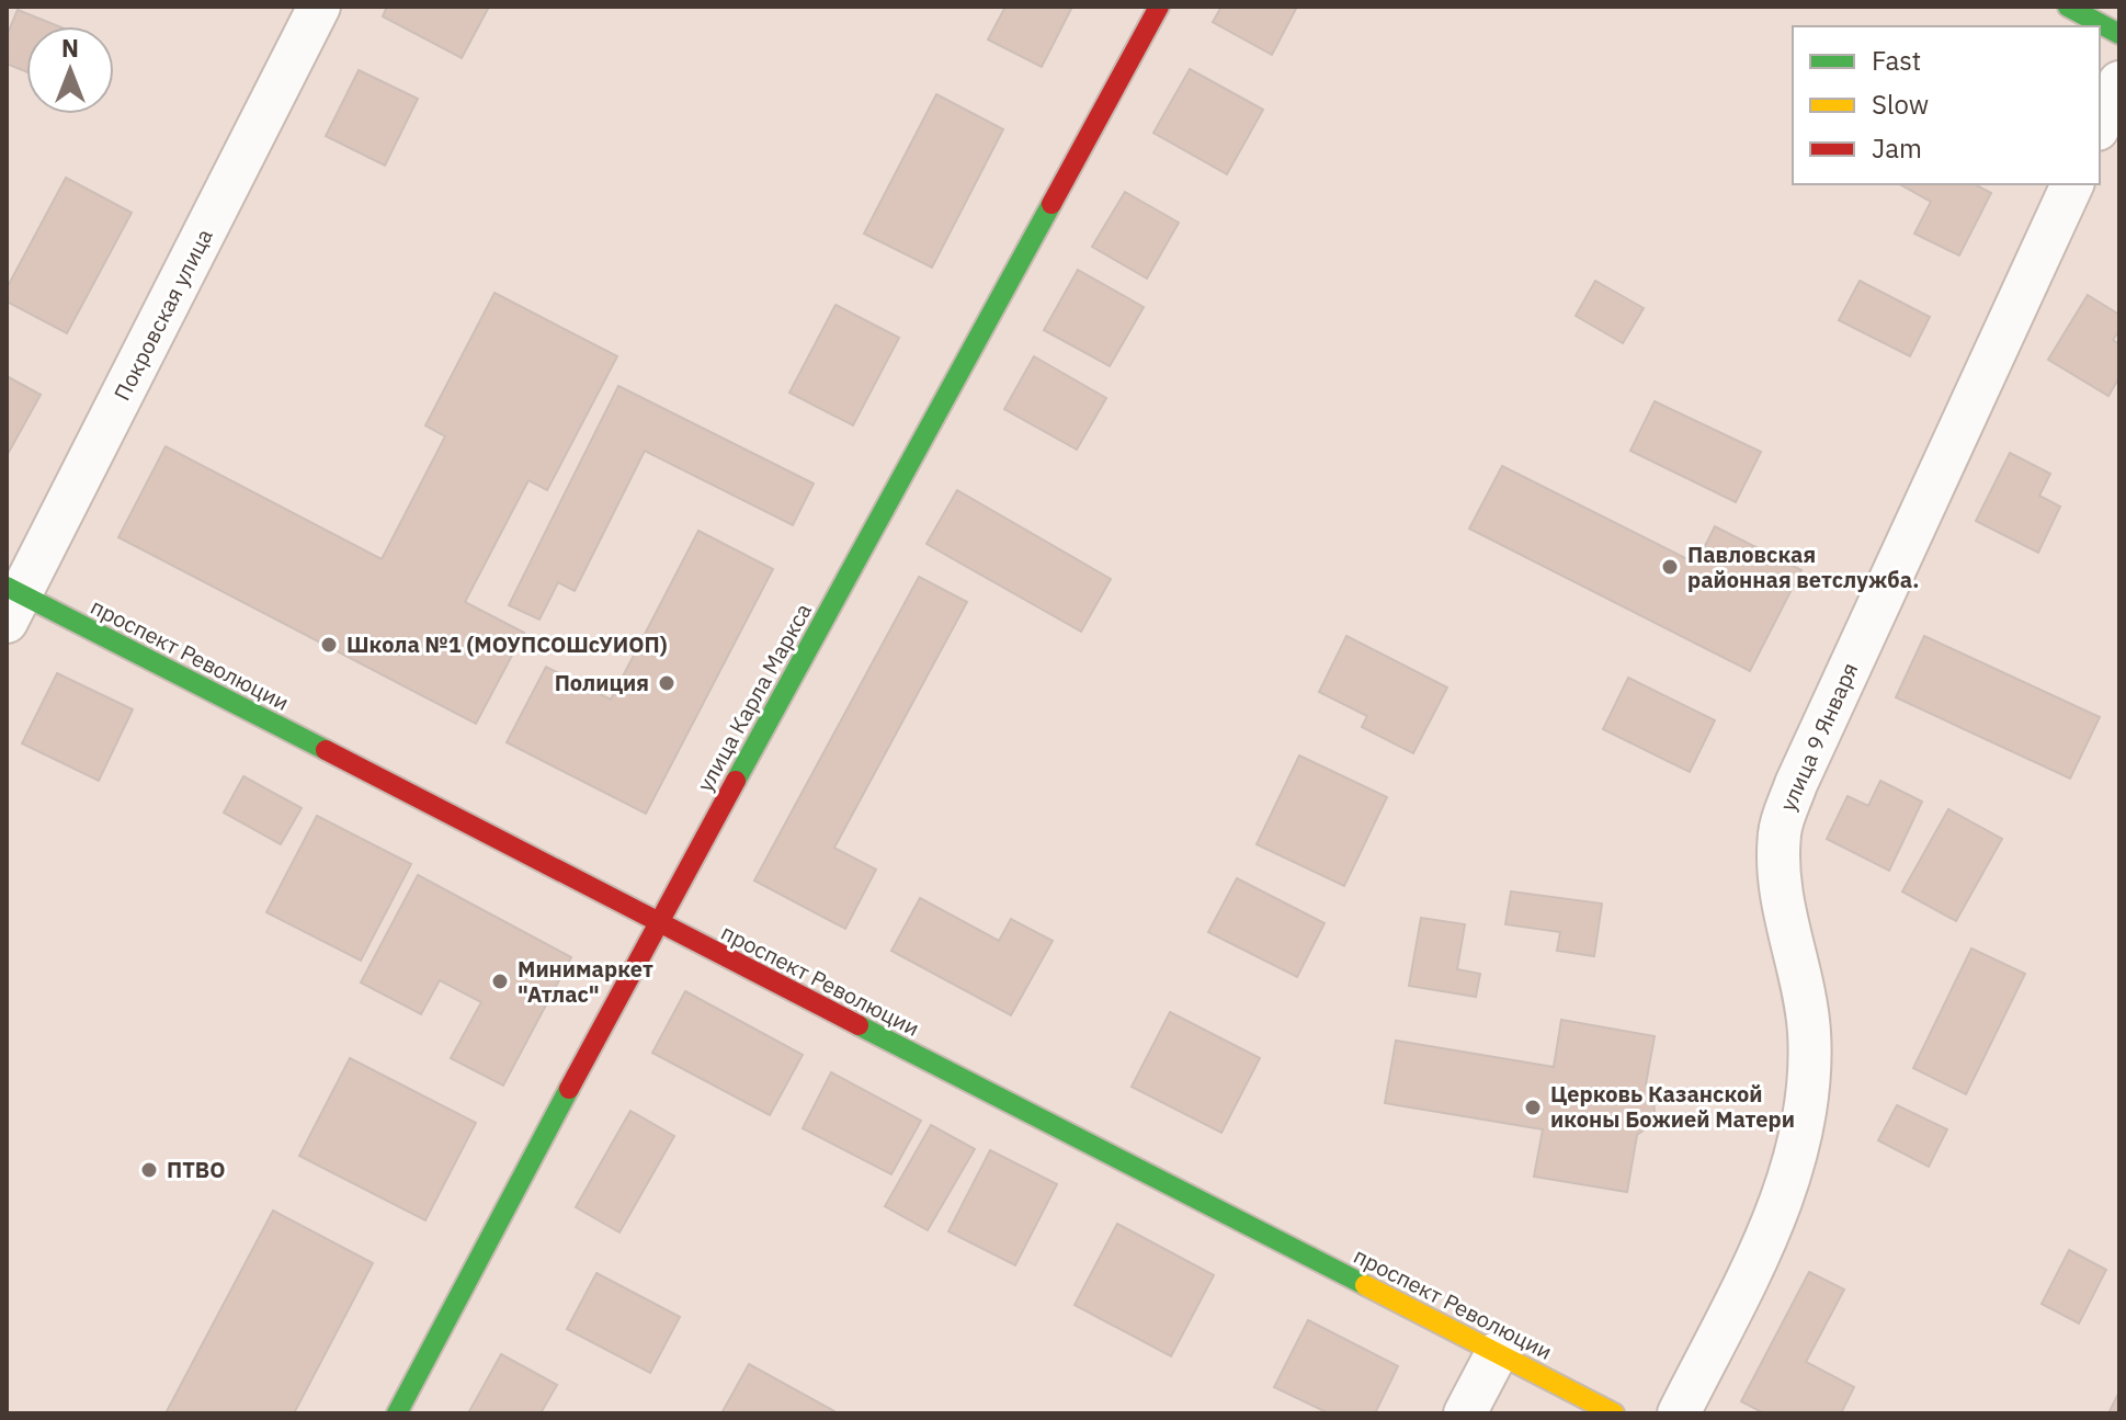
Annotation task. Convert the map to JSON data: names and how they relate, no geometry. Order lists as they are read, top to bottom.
{
  "streets": {
    "street": [
      "Покровская улица",
      "проспект Революции",
      "улица Карла Маркса",
      "улица 9 Января"
    ]
  },
  "crossings": [
    ["Покровская улица", "проспект Революции"],
    ["проспект Революции", "улица Карла Маркса"]
  ],
  "places": [
    "Павловская районная ветслужба.",
    "Школа №1 (МОУПСОШсУИОП)",
    "Полиция",
    "Минимаркет \"Атлас\"",
    "Церковь Казанской иконы Божией Матери",
    "ПТВО"
  ],
  "legend": ["Fast", "Slow", "Jam"],
  "north": "top"
}
